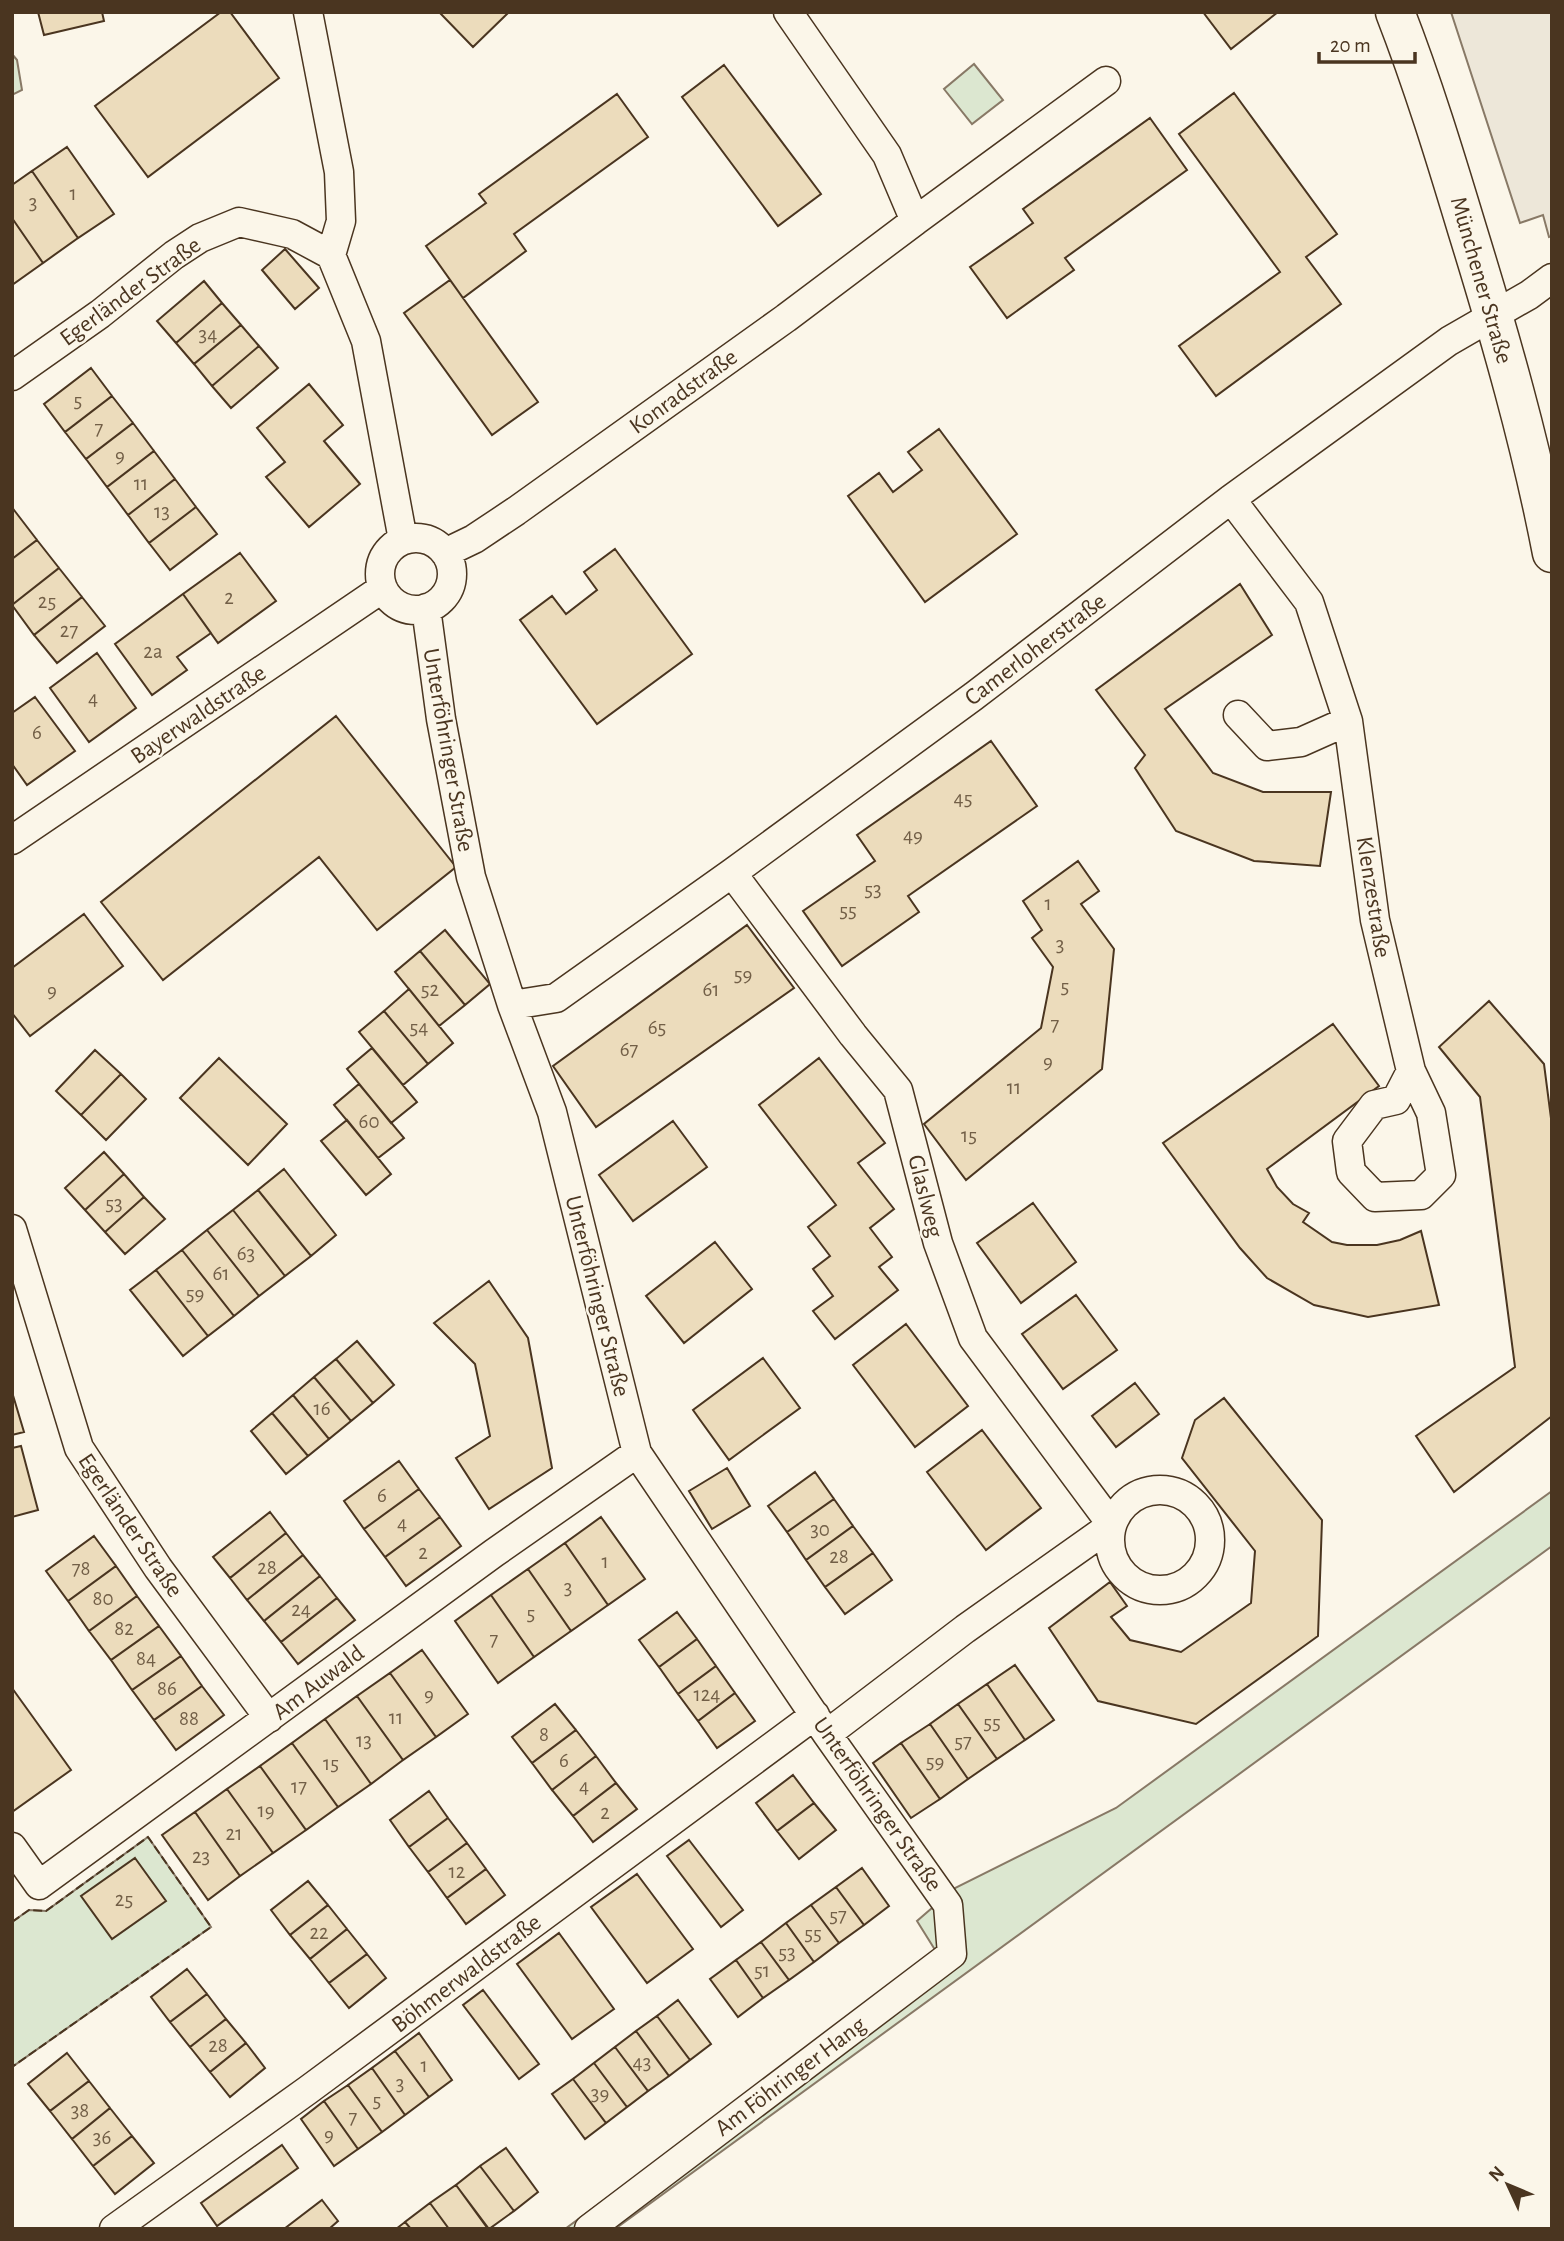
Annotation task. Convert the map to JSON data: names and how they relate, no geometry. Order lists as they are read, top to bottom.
{
  "streets": {
    "main road": ["Münchener Straße"],
    "street": [
      "Egerländer Straße",
      "Konradstraße",
      "Camerloherstraße",
      "Bayerwaldstraße",
      "Unterföhringer Straße",
      "Klenzestraße",
      "Glaslweg",
      "Am Auwald",
      "Böhmerwaldstraße",
      "Am Föhringer Hang"
    ]
  },
  "crossings": [
    ["Münchener Straße", "Camerloherstraße"],
    ["Egerländer Straße", "Am Auwald"],
    ["Konradstraße", "Bayerwaldstraße"],
    ["Konradstraße", "Unterföhringer Straße"],
    ["Camerloherstraße", "Unterföhringer Straße"],
    ["Camerloherstraße", "Klenzestraße"],
    ["Camerloherstraße", "Glaslweg"],
    ["Bayerwaldstraße", "Unterföhringer Straße"],
    ["Unterföhringer Straße", "Glaslweg"],
    ["Unterföhringer Straße", "Am Auwald"],
    ["Unterföhringer Straße", "Böhmerwaldstraße"],
    ["Unterföhringer Straße", "Am Föhringer Hang"],
    ["Glaslweg", "Böhmerwaldstraße"]
  ],
  "house_numbers": [
    "1",
    "3",
    "34",
    "5",
    "7",
    "9",
    "11",
    "13",
    "2",
    "25",
    "27",
    "2a",
    "4",
    "6",
    "45",
    "49",
    "53",
    "1",
    "55",
    "3",
    "59",
    "5",
    "52",
    "61",
    "9",
    "7",
    "54",
    "65",
    "67",
    "9",
    "11",
    "60",
    "15",
    "53",
    "63",
    "61",
    "59",
    "16",
    "6",
    "4",
    "30",
    "2",
    "28",
    "1",
    "28",
    "78",
    "3",
    "80",
    "24",
    "5",
    "82",
    "7",
    "84",
    "86",
    "9",
    "124",
    "11",
    "88",
    "55",
    "8",
    "13",
    "57",
    "6",
    "59",
    "15",
    "17",
    "4",
    "19",
    "2",
    "21",
    "23",
    "12",
    "25",
    "57",
    "22",
    "55",
    "53",
    "51",
    "28",
    "43",
    "1",
    "3",
    "39",
    "5",
    "38",
    "7",
    "9",
    "36"
  ],
  "scale_bar": "20 m",
  "north": "top left"
}
